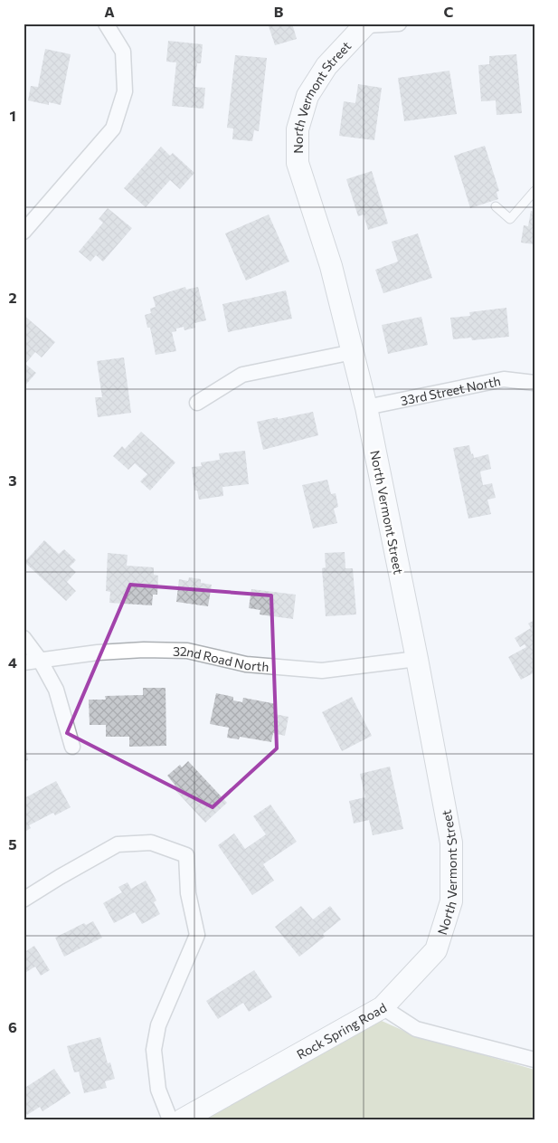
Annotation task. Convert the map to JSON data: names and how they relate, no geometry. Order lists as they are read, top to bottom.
{
  "streets": {
    "street": [
      "North Vermont Street",
      "33rd Street North",
      "32nd Road North",
      "Rock Spring Road"
    ]
  },
  "crossings": [
    ["North Vermont Street", "33rd Street North"],
    ["North Vermont Street", "32nd Road North"],
    ["North Vermont Street", "Rock Spring Road"]
  ],
  "grid": {
    "columns": ["A", "B", "C"],
    "rows": [
      "1",
      "2",
      "3",
      "4",
      "5",
      "6"
    ]
  }
}
